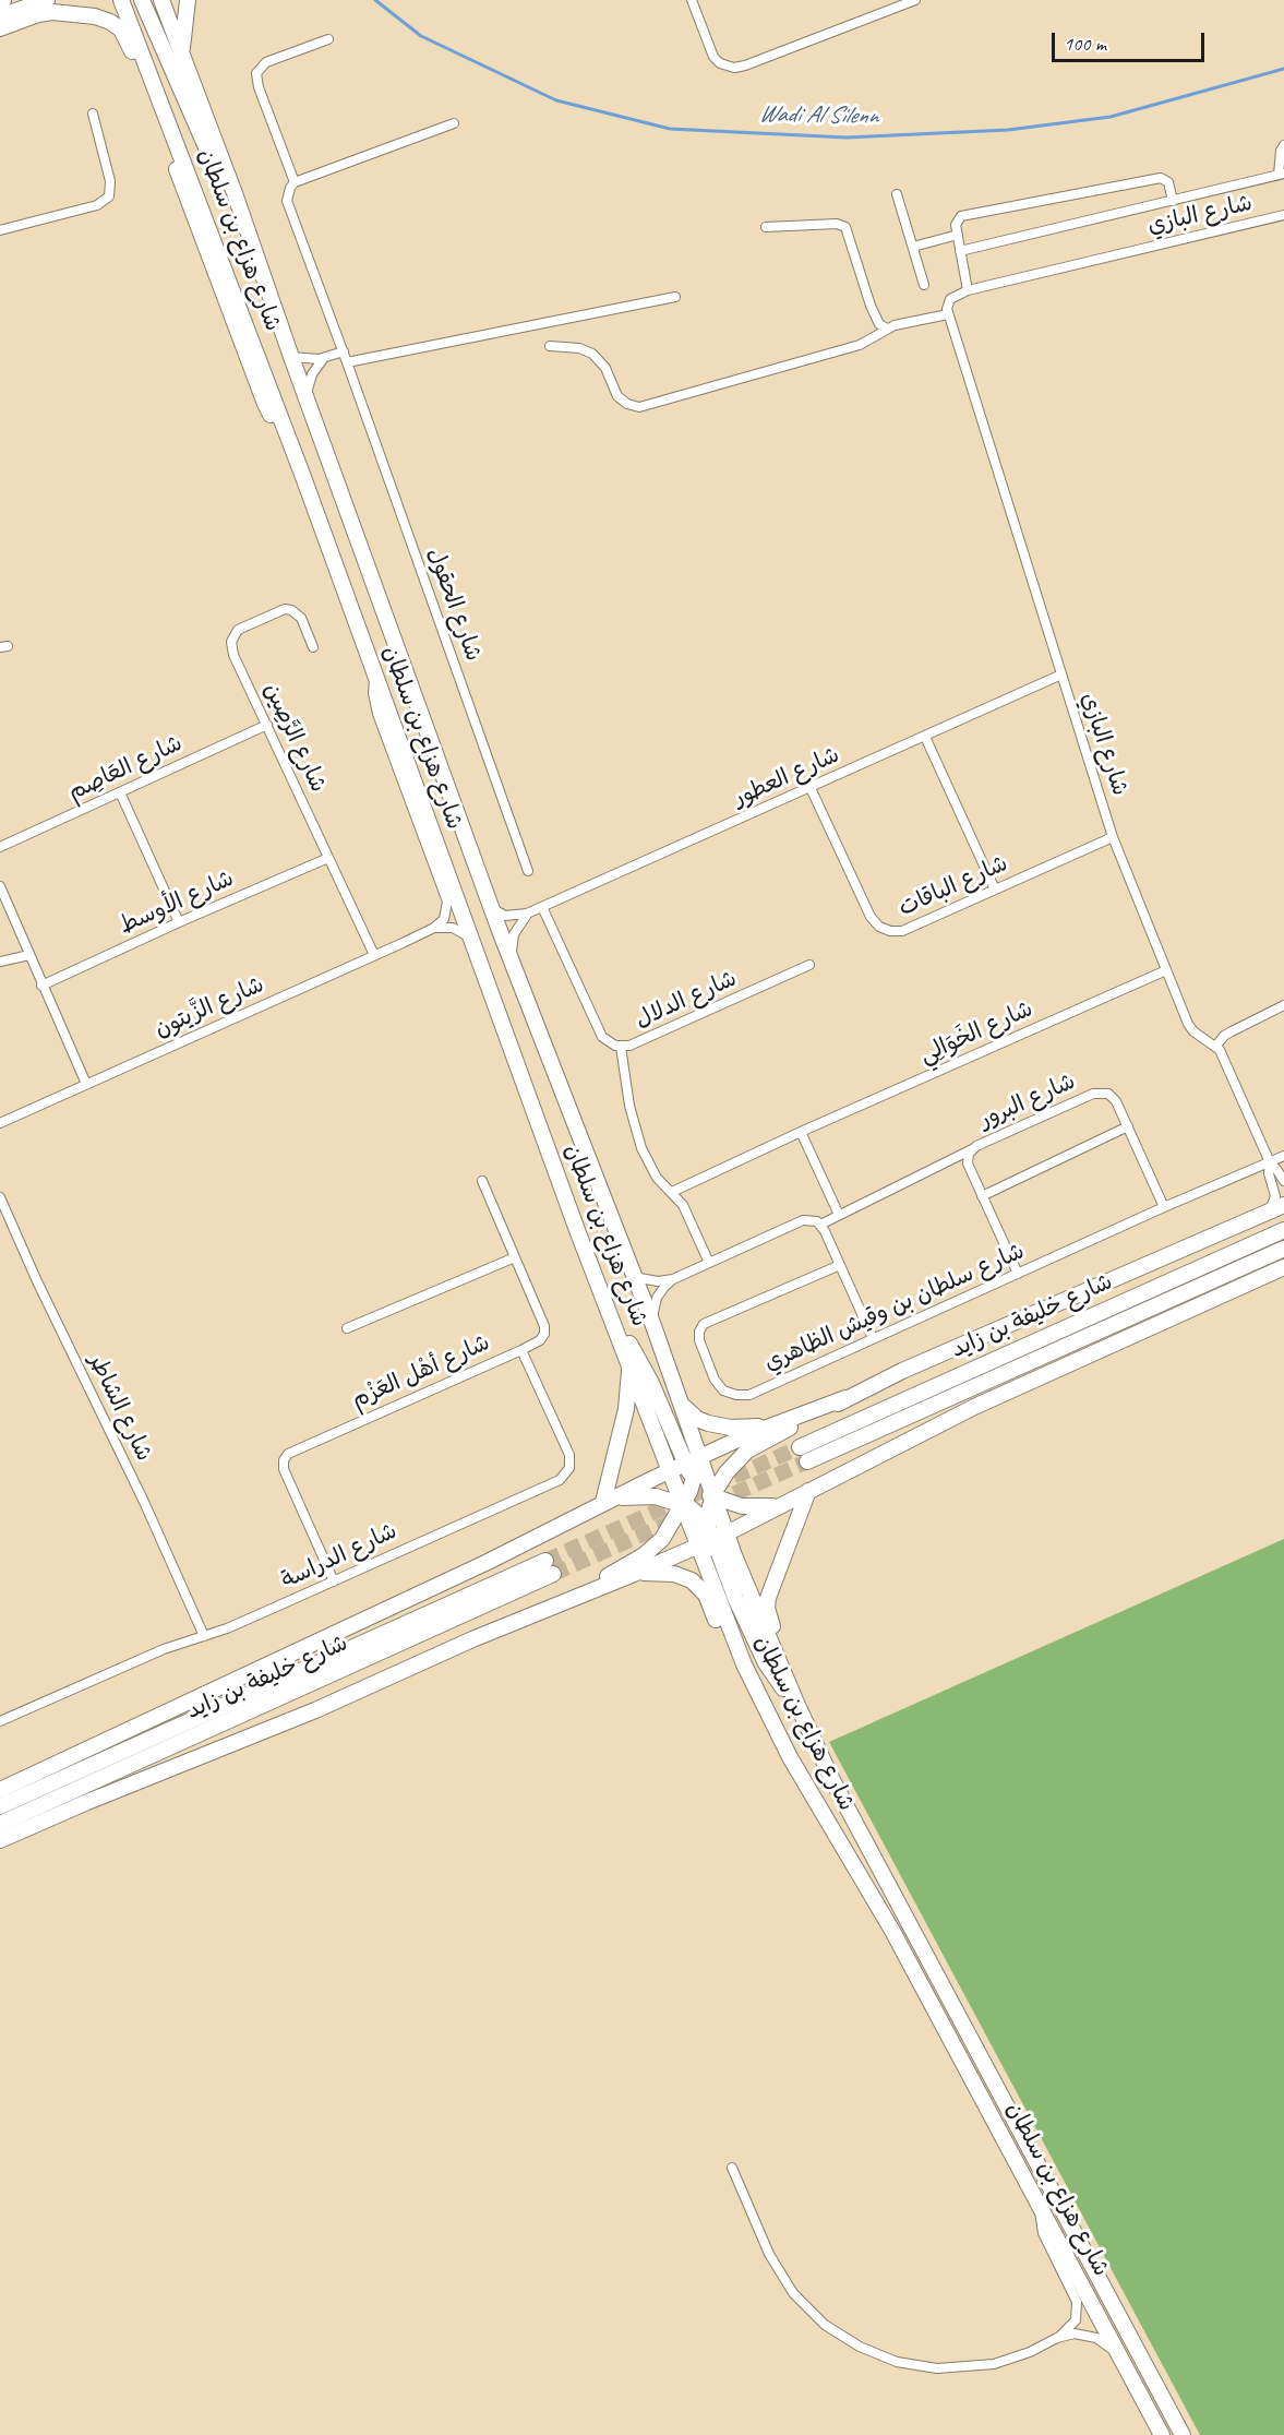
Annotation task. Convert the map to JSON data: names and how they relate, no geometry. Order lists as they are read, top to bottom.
{
  "streets": {
    "main road": ["شارع هزاع بن سلطان", "شارع خليفة بن زايد"],
    "street": [
      "شارع البازي",
      "شارع الحقول",
      "شارع الرَّصِين",
      "شارع العَاصِم",
      "شارع العطور",
      "شارع الباقات",
      "شارع الأوسط",
      "شارع الدلال",
      "شارع الزَّيتون",
      "شارع الخَوَالِي",
      "شارع البرور",
      "شارع سلطان بن وقيش الظاهري",
      "شارع أهْل العَزْم",
      "شارع الشاطر",
      "شارع الدراسة"
    ]
  },
  "crossings": [
    ["شارع البازي", "شارع العطور"],
    ["شارع البازي", "شارع الباقات"],
    ["شارع البازي", "شارع الخَوَالِي"],
    ["شارع البازي", "شارع سلطان بن وقيش الظاهري"],
    ["شارع هزاع بن سلطان", "شارع العطور"],
    ["شارع الرَّصِين", "شارع العَاصِم"],
    ["شارع الرَّصِين", "شارع الأوسط"],
    ["شارع الرَّصِين", "شارع الزَّيتون"],
    ["شارع العطور", "شارع الباقات"],
    ["شارع العطور", "شارع الدلال"],
    ["شارع البرور", "شارع سلطان بن وقيش الظاهري"],
    ["شارع أهْل العَزْم", "شارع الدراسة"],
    ["شارع الشاطر", "شارع الدراسة"]
  ],
  "water": ["Wadi Al Silenn"],
  "scale_bar": "100 m"
}
